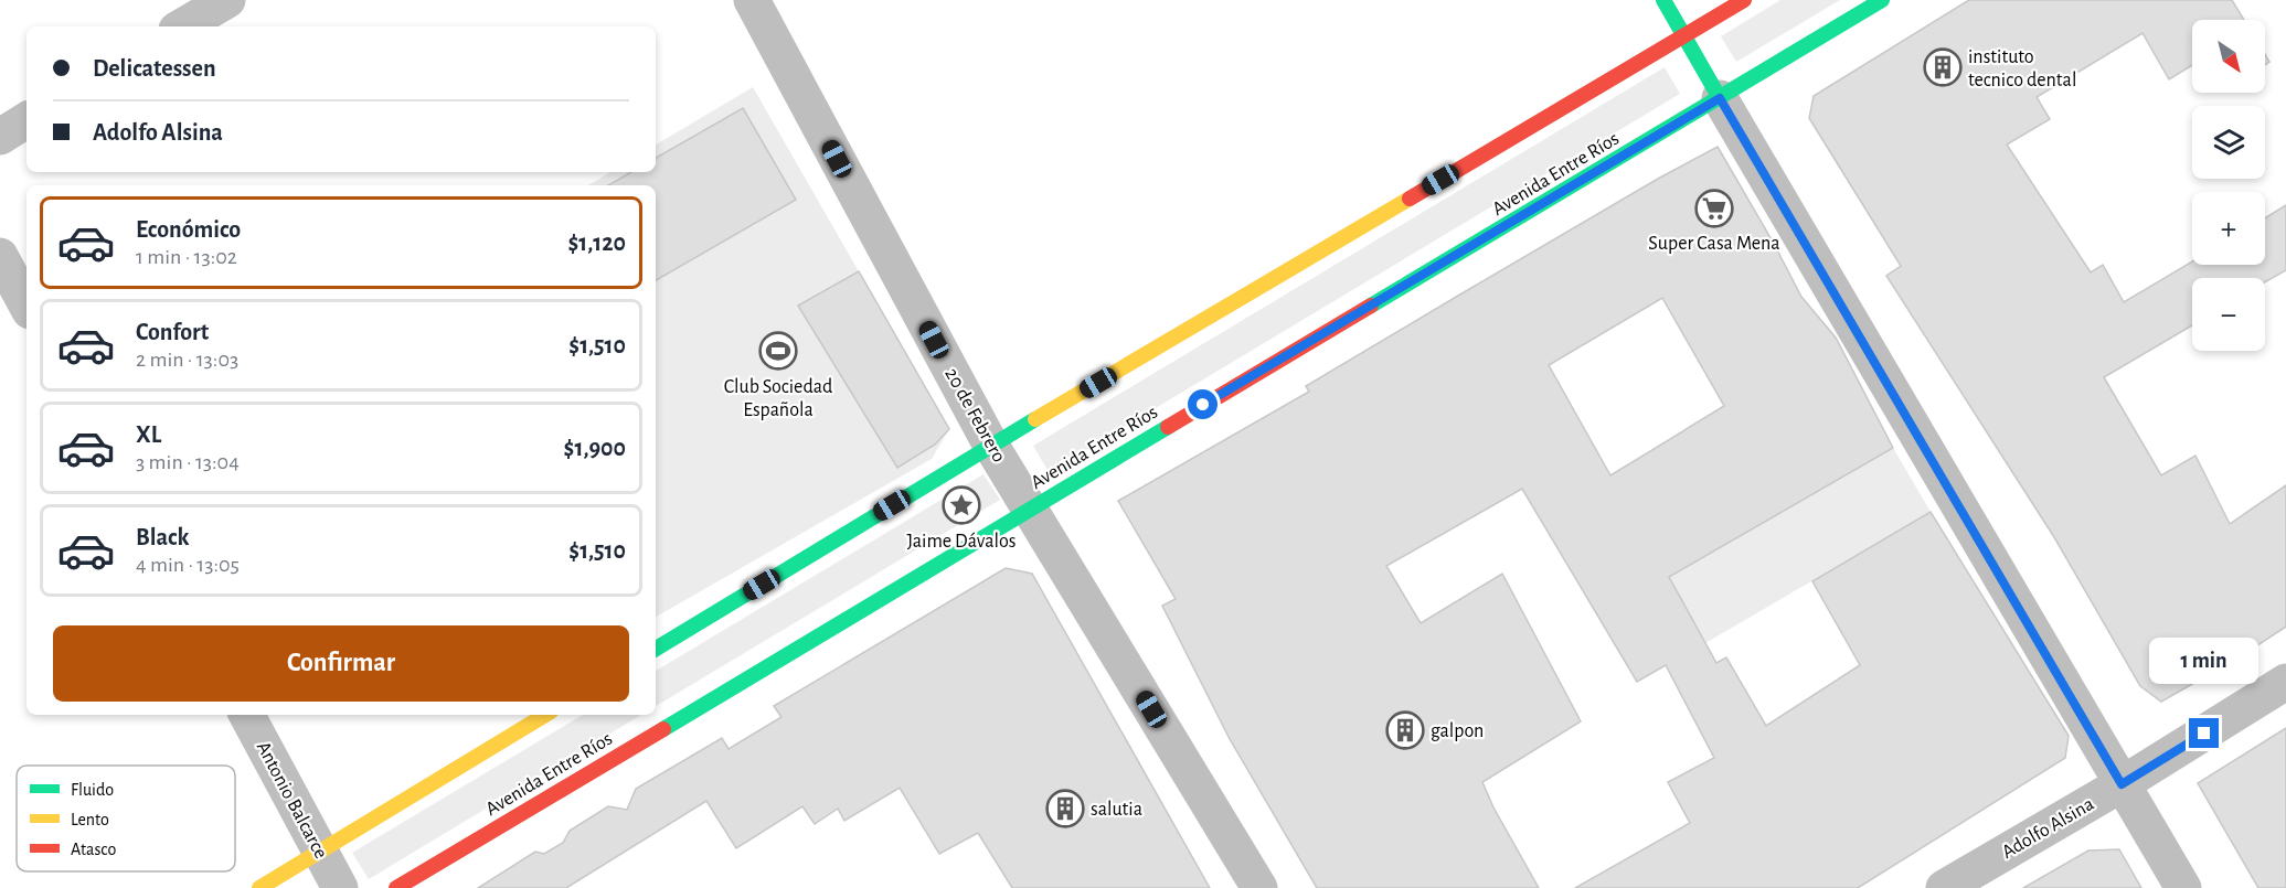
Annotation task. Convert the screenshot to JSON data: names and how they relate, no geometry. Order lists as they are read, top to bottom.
{
  "streets": {
    "main road": ["Avenida Entre Ríos"],
    "street": ["20 de Febrero", "Antonio Balcarce", "Adolfo Alsina"]
  },
  "crossings": [
    ["Avenida Entre Ríos", "20 de Febrero"]
  ],
  "places": {
    "building": ["instituto tecnico dental", "galpon", "salutia"],
    "supermarket": ["Super Casa Mena"],
    "sports": ["Club Sociedad Española"],
    "place": ["Jaime Dávalos"]
  },
  "legend": ["Fluido", "Lento", "Atasco"],
  "north": "bottom right",
  "page": {
    "map_buttons": ["+", "−"],
    "banner": ["Delicatessen", "Adolfo Alsina"],
    "list": [
      {
        "name": "Económico",
        "note": "1 min · 13:02",
        "value": "$1,120"
      },
      {
        "name": "Confort",
        "note": "2 min · 13:03",
        "value": "$1,510"
      },
      {
        "name": "XL",
        "note": "3 min · 13:04",
        "value": "$1,900"
      },
      {
        "name": "Black",
        "note": "4 min · 13:05",
        "value": "$1,510"
      }
    ],
    "buttons": "Confirmar",
    "bubble": "1 min"
  }
}
